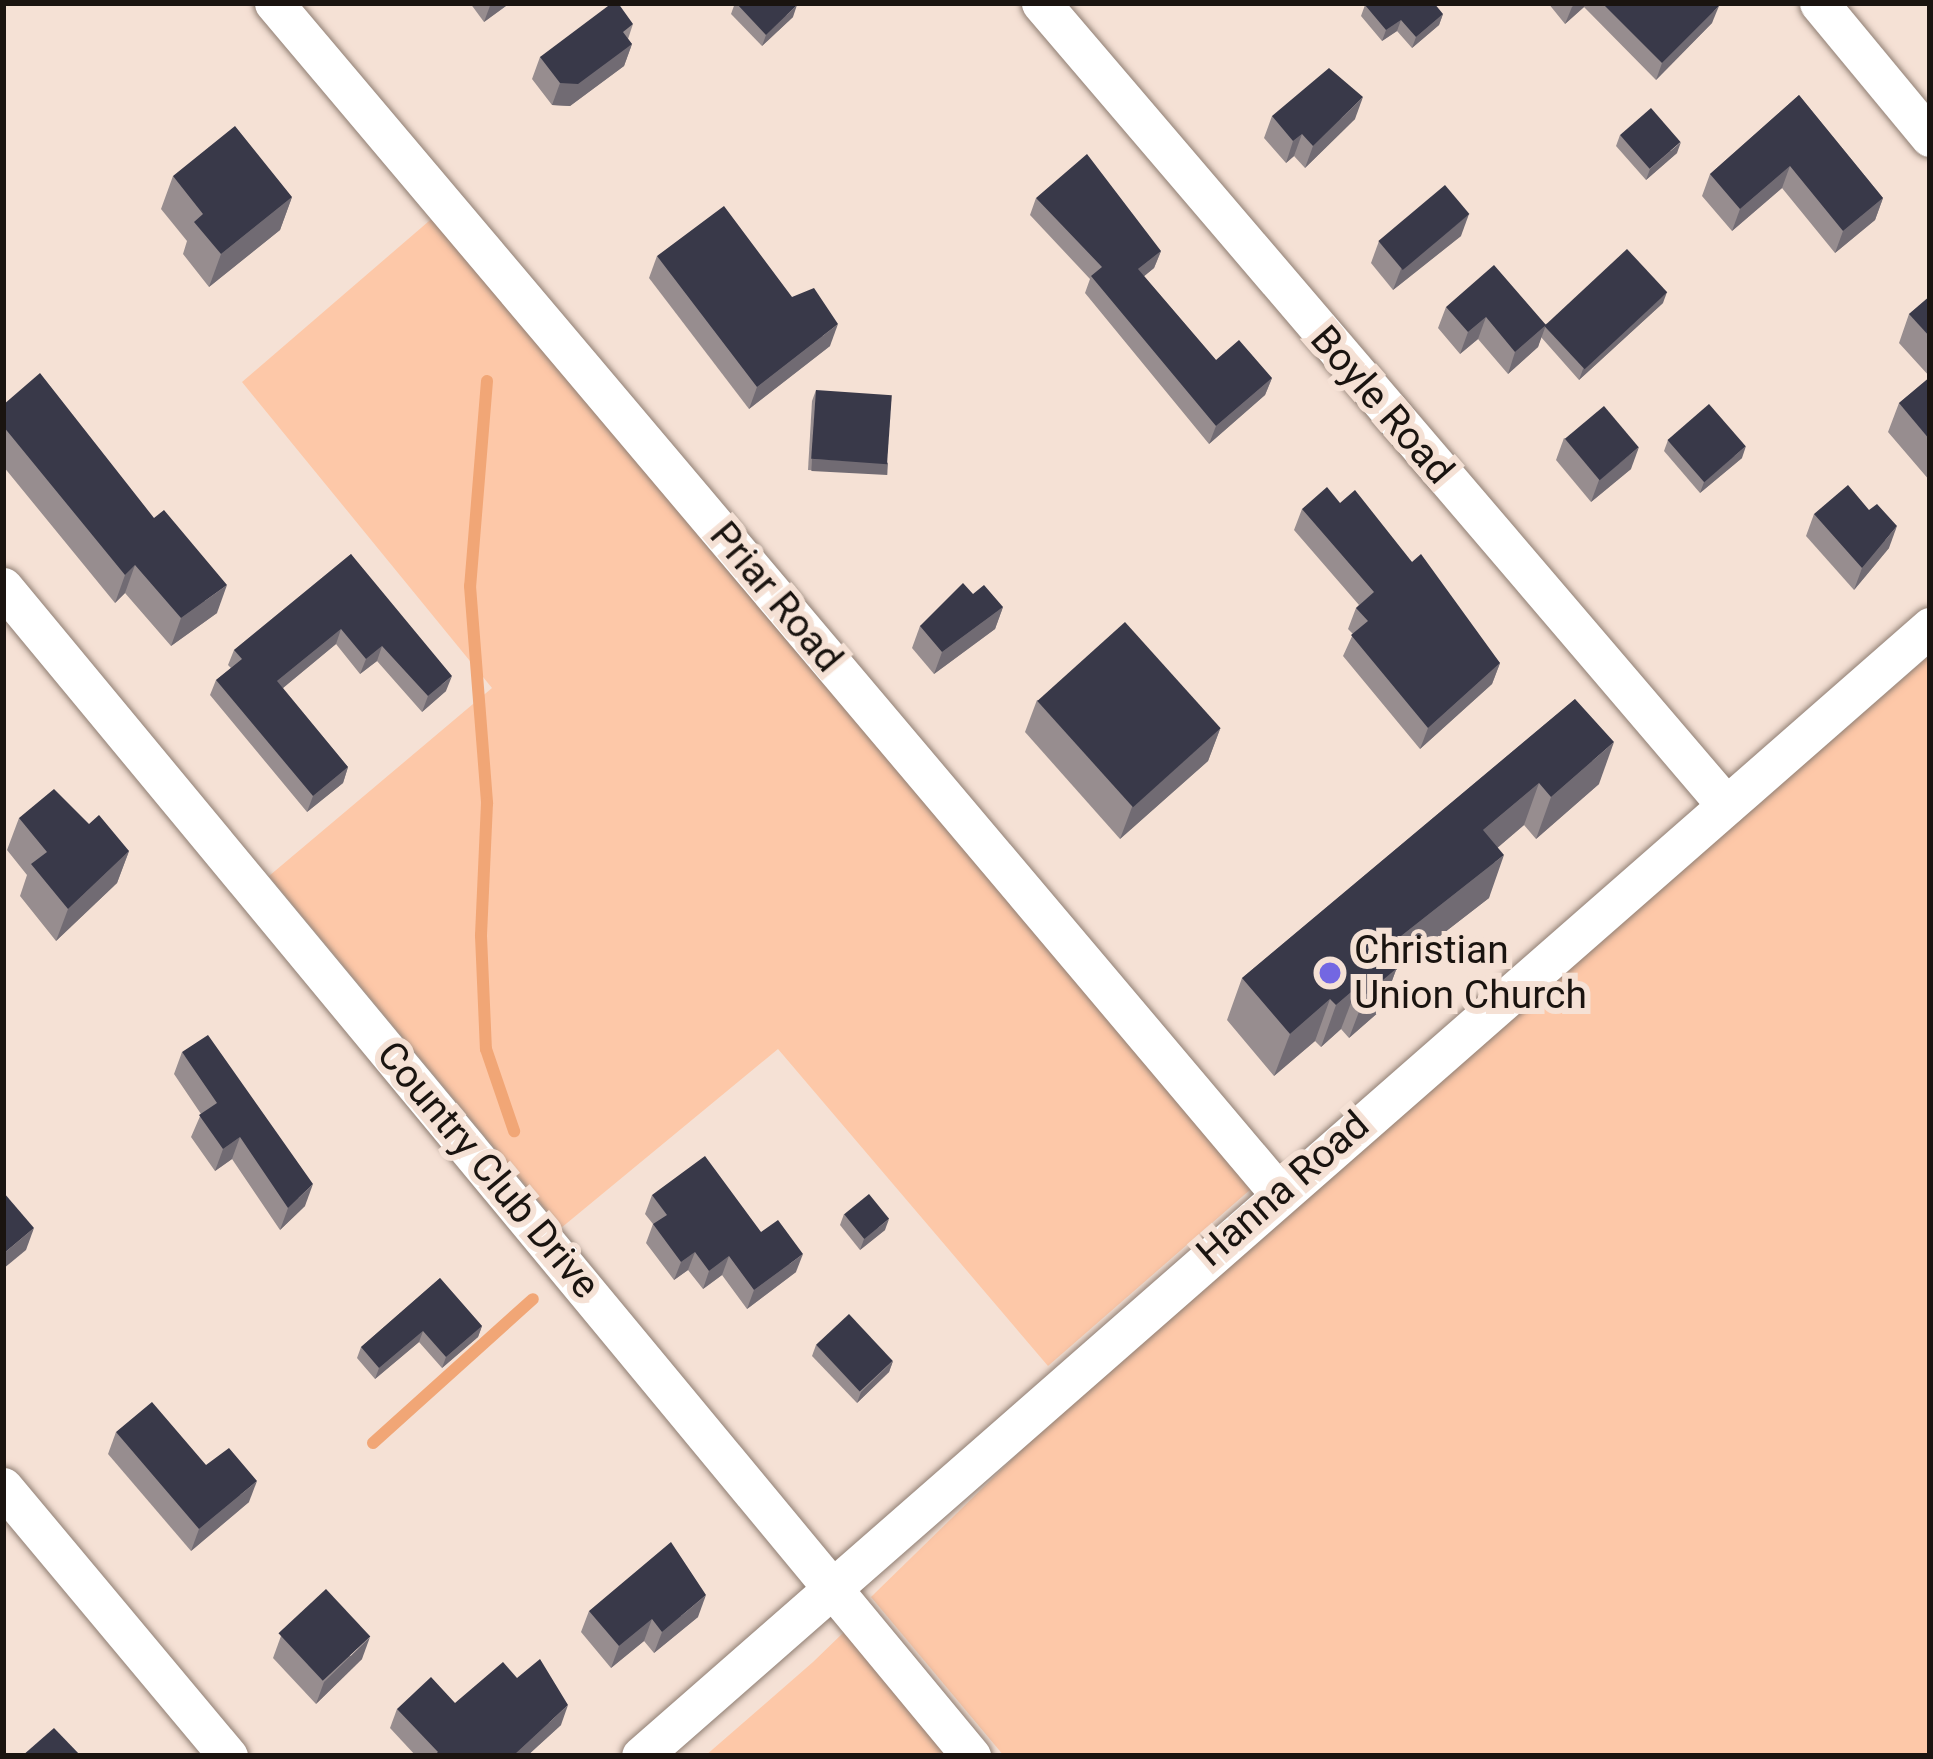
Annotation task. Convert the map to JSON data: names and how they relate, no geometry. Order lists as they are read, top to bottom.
{
  "streets": {
    "street": [
      "Boyle Road",
      "Priar Road",
      "Country Club Drive",
      "Hanna Road"
    ]
  },
  "crossings": [
    ["Boyle Road", "Hanna Road"],
    ["Priar Road", "Hanna Road"],
    ["Country Club Drive", "Hanna Road"]
  ],
  "places": ["Christian Union Church"]
}
